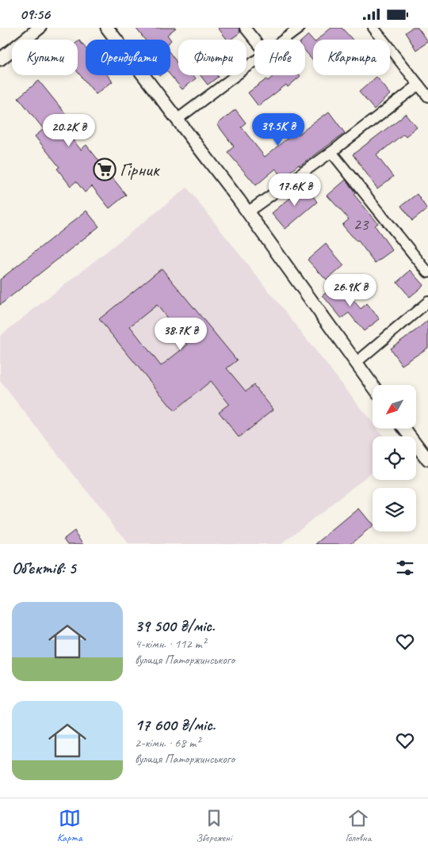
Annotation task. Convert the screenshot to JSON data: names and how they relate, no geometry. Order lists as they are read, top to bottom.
{
  "places": {
    "supermarket": ["Гірник"]
  },
  "house_numbers": ["23"],
  "north": "bottom left",
  "page": {
    "status": "09:56",
    "chip": [
      "Купити",
      "Орендувати",
      "Фільтри",
      "Нове",
      "Квартира"
    ],
    "price": [
      "39.5K ₴",
      "20.2K ₴",
      "17.6K ₴",
      "26.9K ₴",
      "38.7K ₴"
    ],
    "heading": "Об’єктів: 5",
    "list": [
      {
        "name": "39 500 ₴/міс.",
        "note": "4-кімн. · 112 m² · вулиця Паторжинського"
      },
      {
        "name": "17 600 ₴/міс.",
        "note": "2-кімн. · 68 m² · вулиця Паторжинського"
      }
    ],
    "tabs": ["Карта", "Збережені", "Головна"]
  }
}
